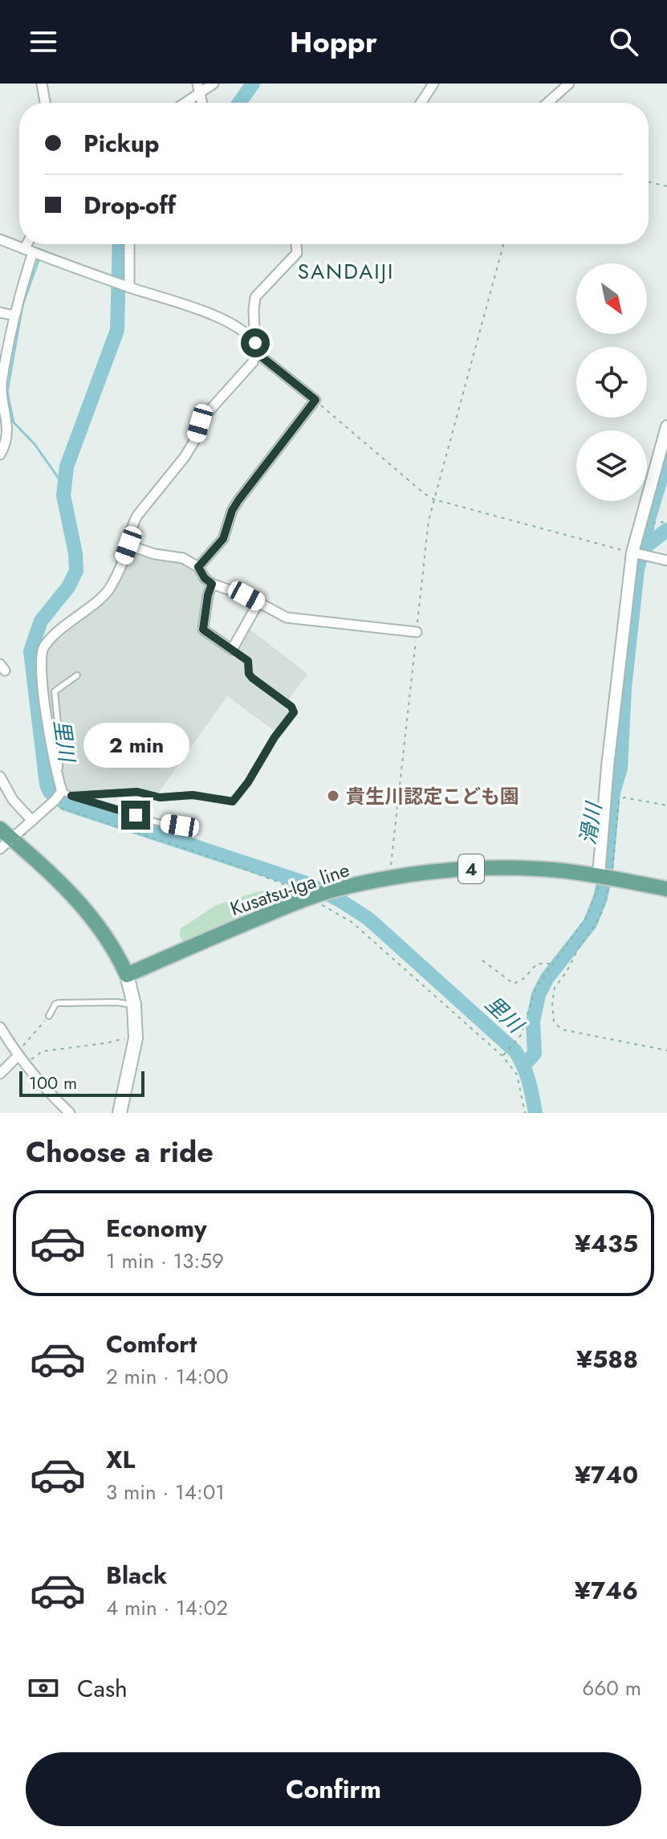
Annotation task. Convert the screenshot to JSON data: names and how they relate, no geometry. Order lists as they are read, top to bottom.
{
  "streets": {
    "main road": ["4", "Kusatsu-Iga line"]
  },
  "districts": ["SANDAIJI"],
  "water": ["里川", "滑川"],
  "places": ["貴生川認定こども園"],
  "scale_bar": "100 m",
  "north": "bottom right",
  "page": {
    "header": "Hoppr",
    "banner": ["Pickup", "Drop-off"],
    "bubble": "2 min",
    "scale": "100 m",
    "heading": "Choose a ride",
    "list": [
      {
        "name": "Economy",
        "note": "1 min · 13:59",
        "value": "¥435"
      },
      {
        "name": "Comfort",
        "note": "2 min · 14:00",
        "value": "¥588"
      },
      {
        "name": "XL",
        "note": "3 min · 14:01",
        "value": "¥740"
      },
      {
        "name": "Black",
        "note": "4 min · 14:02",
        "value": "¥746"
      }
    ],
    "pay": ["Cash", "660 m"],
    "buttons": "Confirm"
  }
}
